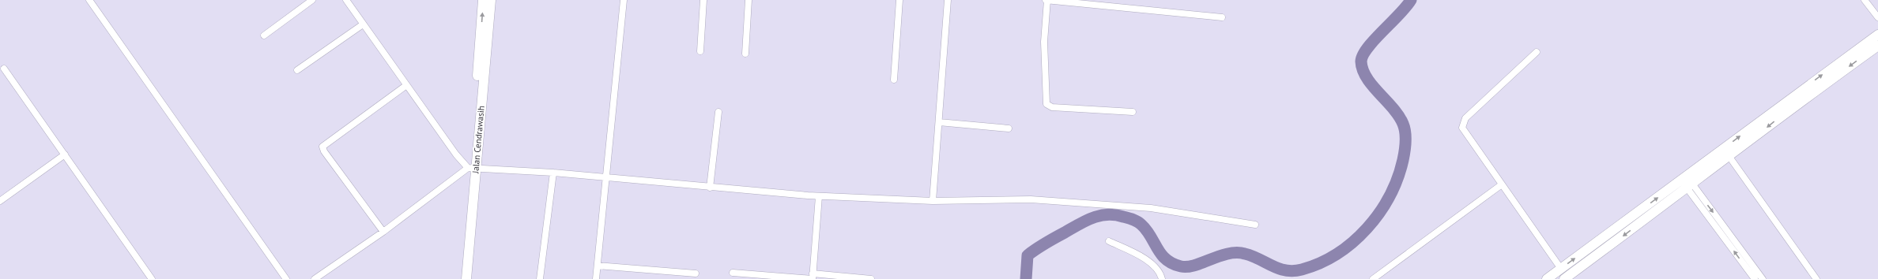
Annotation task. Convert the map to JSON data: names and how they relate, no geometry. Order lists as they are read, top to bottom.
{
  "streets": {
    "street": ["Jalan Cendrawasih"]
  }
}
